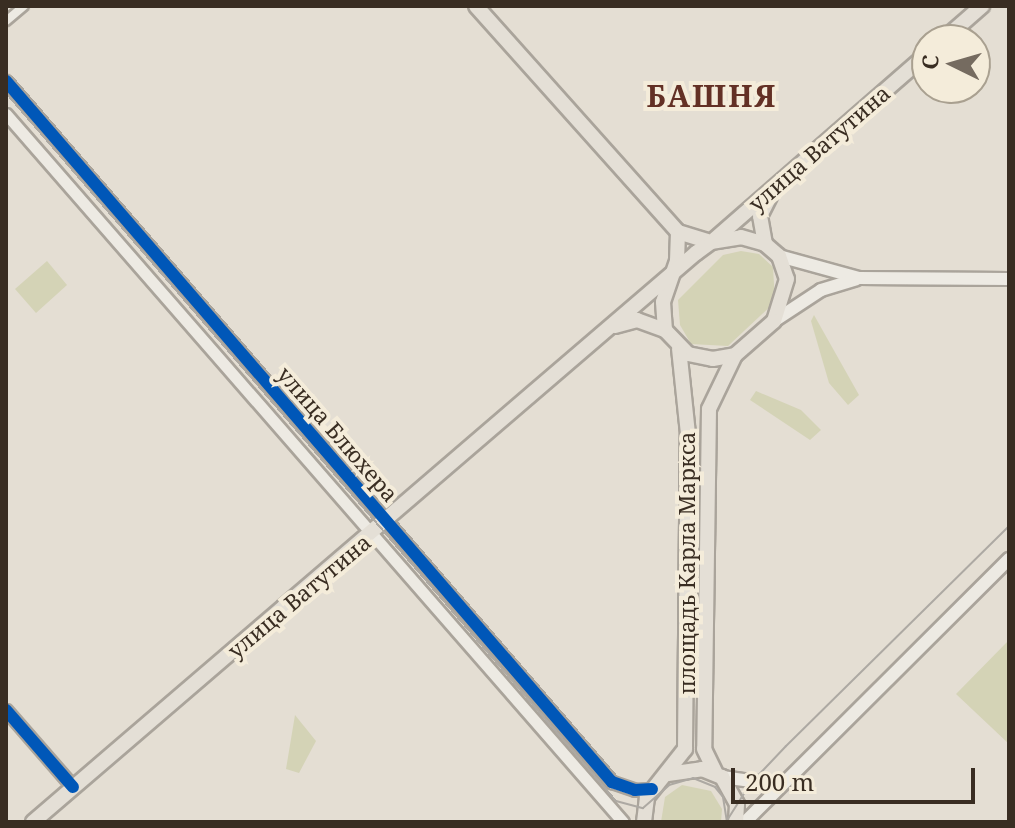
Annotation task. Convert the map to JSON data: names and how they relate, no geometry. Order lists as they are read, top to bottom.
{
  "streets": {
    "main road": ["улица Ватутина", "площадь Карла Маркса"],
    "street": ["улица Блюхера"]
  },
  "crossings": [
    ["улица Ватутина", "улица Блюхера"],
    ["улица Ватутина", "площадь Карла Маркса"],
    ["улица Блюхера", "площадь Карла Маркса"]
  ],
  "districts": ["БАШНЯ"],
  "scale_bar": "200 m",
  "north": "left"
}
